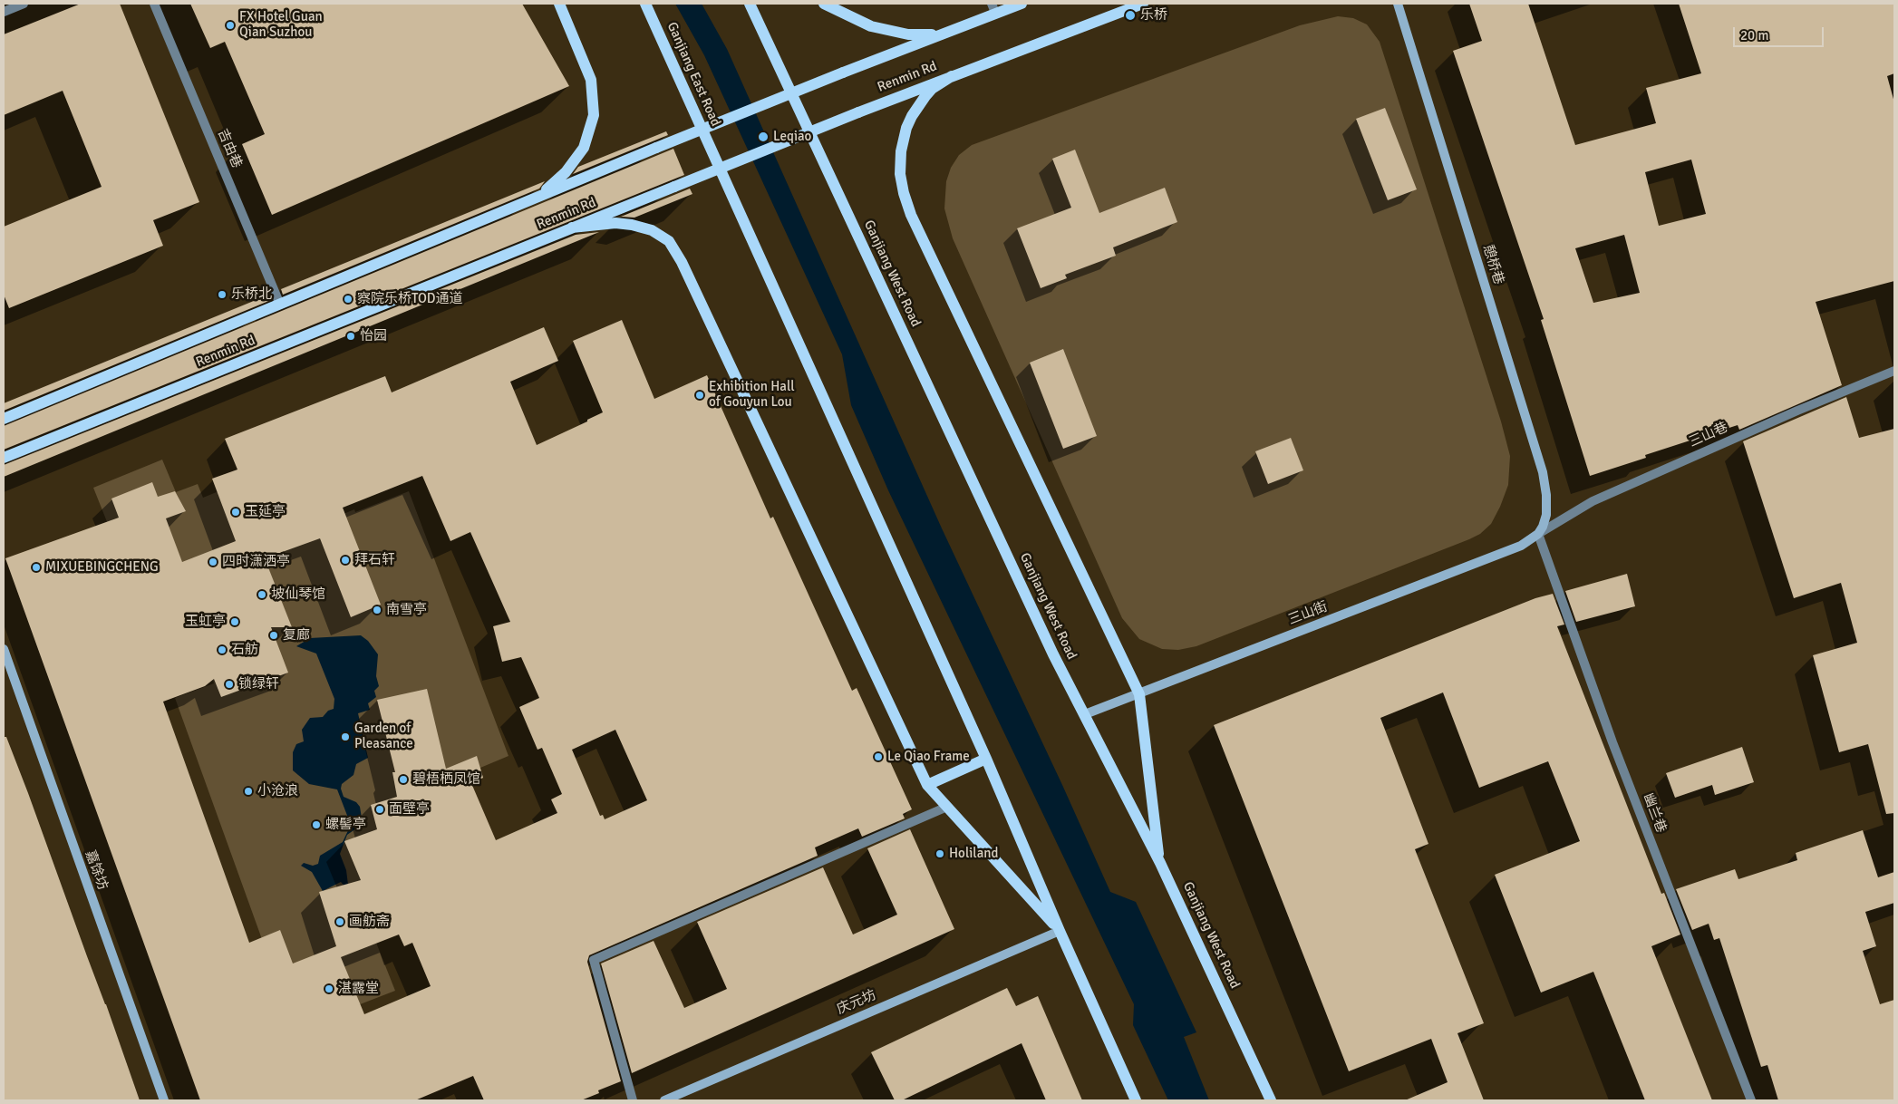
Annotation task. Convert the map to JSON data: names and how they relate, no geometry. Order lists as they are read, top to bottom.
{
  "streets": {
    "main road": ["Ganjiang East Road", "Renmin Rd", "Ganjiang West Road"],
    "street": [
      "吉由巷",
      "憩桥巷",
      "三山巷",
      "三山街",
      "幽兰巷",
      "嘉馀坊",
      "庆元坊"
    ]
  },
  "crossings": [
    ["Renmin Rd", "吉由巷"],
    ["憩桥巷", "三山巷"],
    ["憩桥巷", "三山街"],
    ["憩桥巷", "幽兰巷"],
    ["Ganjiang West Road", "三山街"],
    ["三山巷", "三山街"],
    ["三山巷", "幽兰巷"],
    ["三山街", "幽兰巷"]
  ],
  "places": [
    "乐桥",
    "FX Hotel Guan Qian Suzhou",
    "Leqiao",
    "乐桥北",
    "察院乐桥TOD通道",
    "怡园",
    "Exhibition Hall of Gouyun Lou",
    "玉延亭",
    "拜石轩",
    "四时潇洒亭",
    "MIXUEBINGCHENG",
    "坡仙琴馆",
    "南雪亭",
    "玉虹亭",
    "复廊",
    "石舫",
    "锁绿轩",
    "Garden of Pleasance",
    "Le Qiao Frame",
    "碧梧栖凤馆",
    "小沧浪",
    "面壁亭",
    "螺髻亭",
    "Holiland",
    "画舫斋",
    "湛露堂"
  ],
  "scale_bar": "20 m"
}
